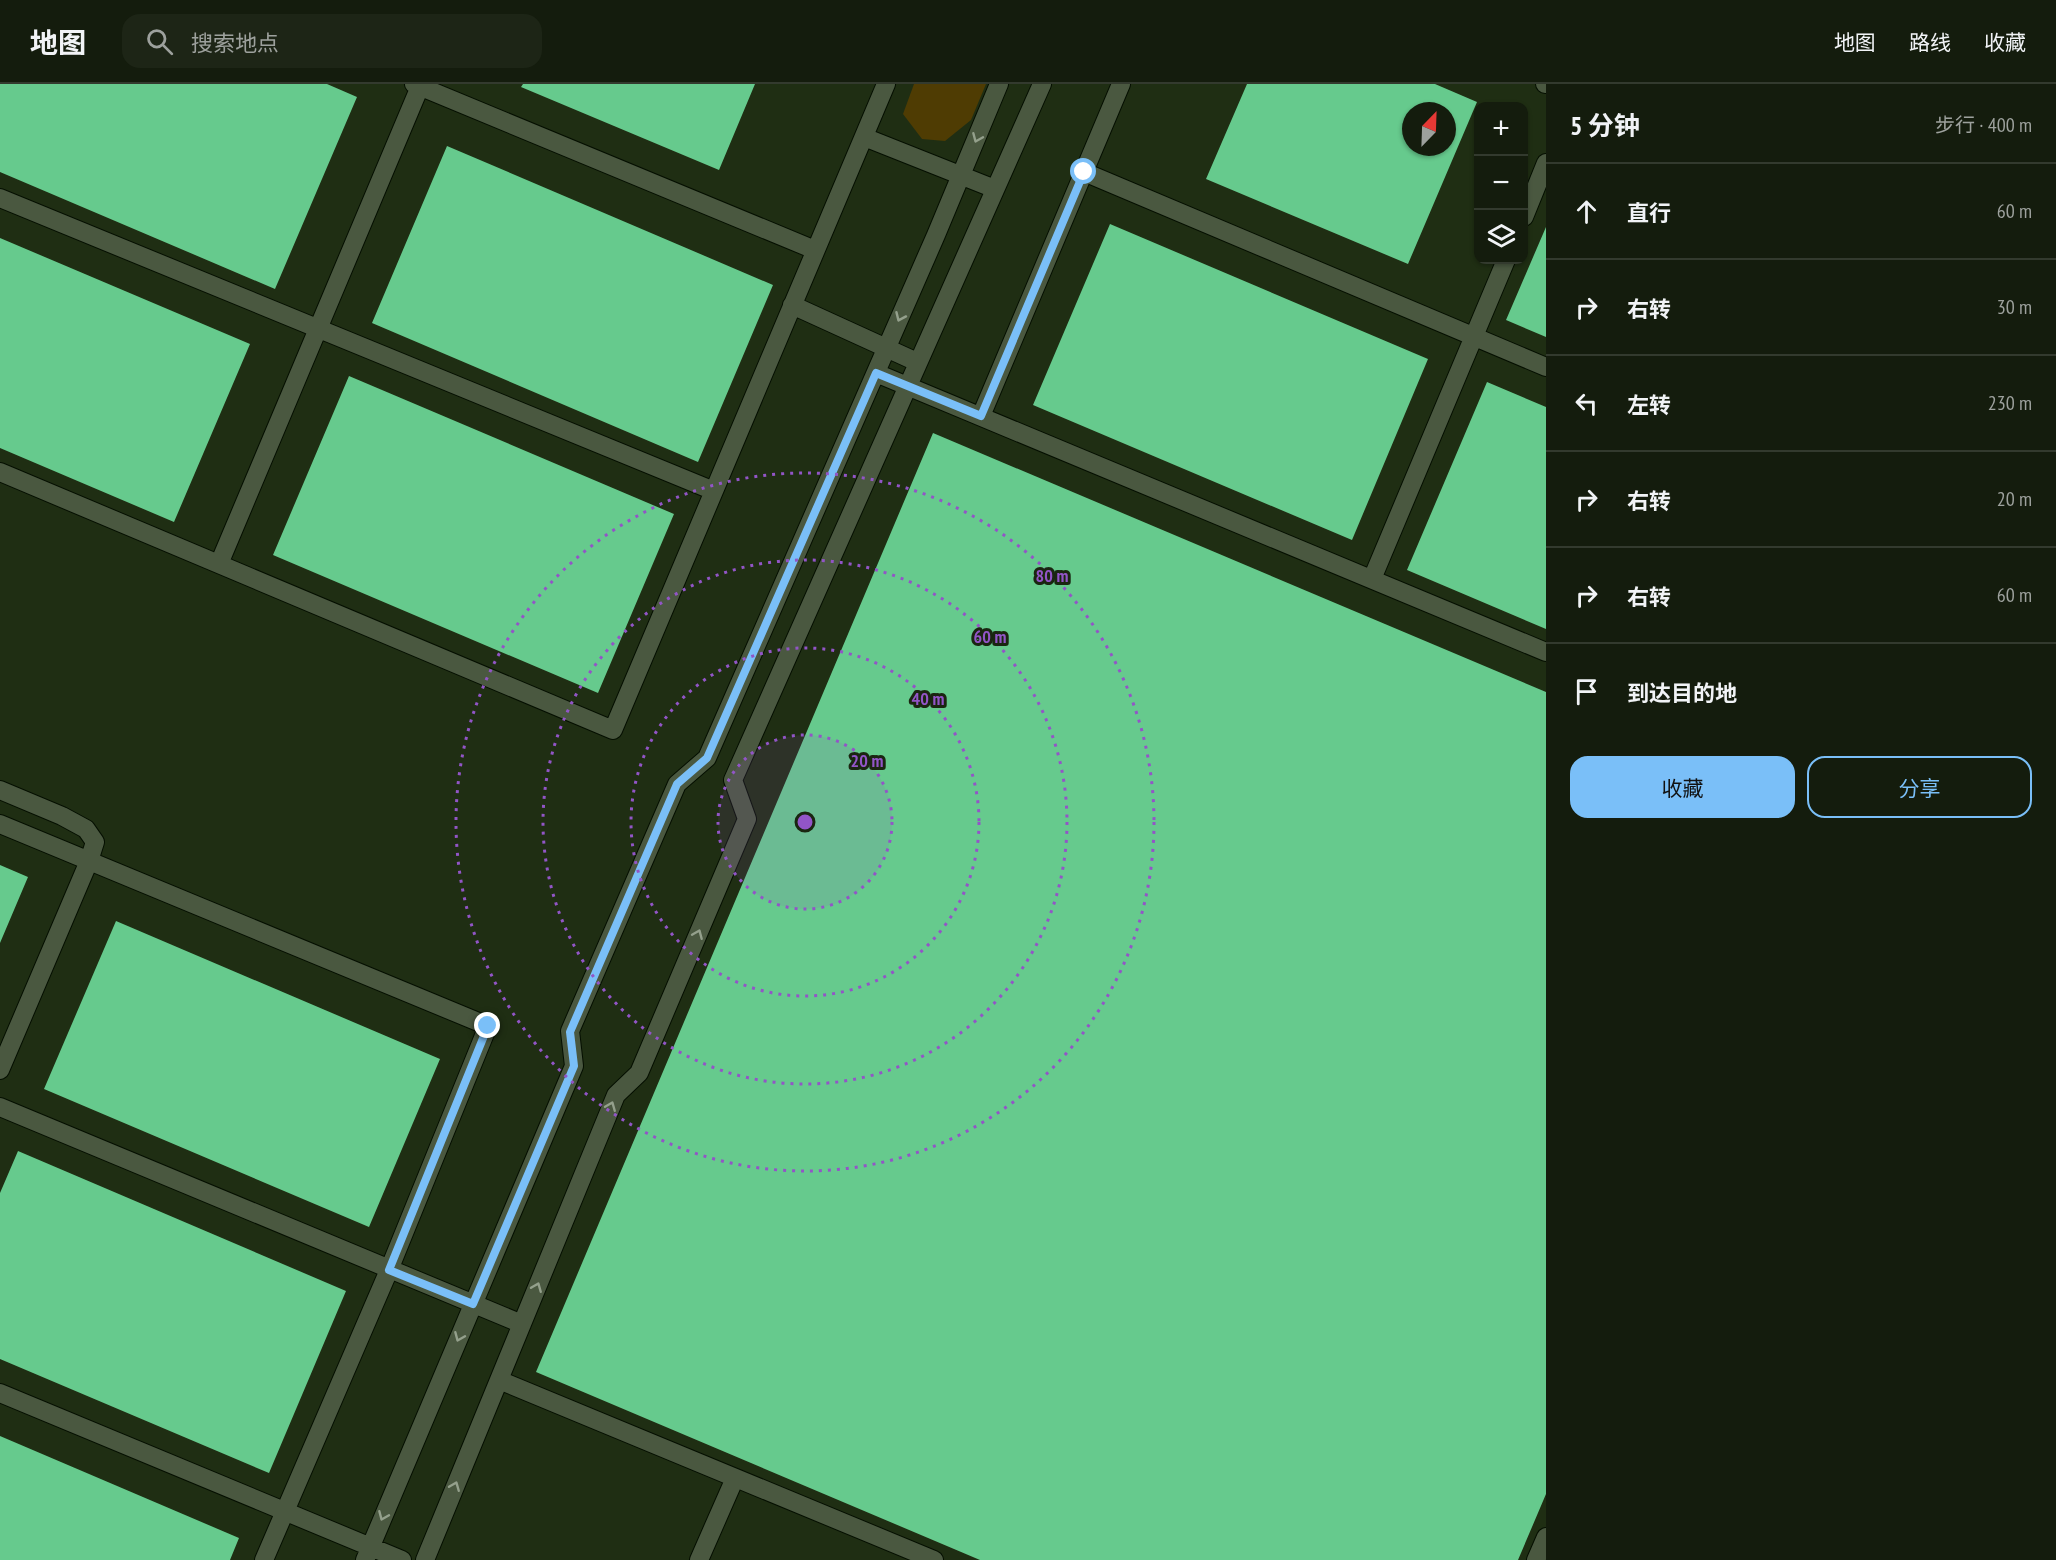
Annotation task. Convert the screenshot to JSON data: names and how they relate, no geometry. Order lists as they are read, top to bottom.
{
  "north": "top right",
  "page": {
    "header": "地图",
    "search": "搜索地点",
    "nav": ["地图", "路线", "收藏"],
    "heading": ["5 分钟", "步行 · 400 m"],
    "map_buttons": ["+", "−"],
    "list": [
      ["直行", "60 m"],
      ["右转", "30 m"],
      ["左转", "230 m"],
      ["右转", "20 m"],
      ["右转", "60 m"],
      "到达目的地"
    ],
    "buttons": ["收藏", "分享"]
  },
  "rings": [
    "80 m",
    "60 m",
    "40 m",
    "20 m"
  ]
}
